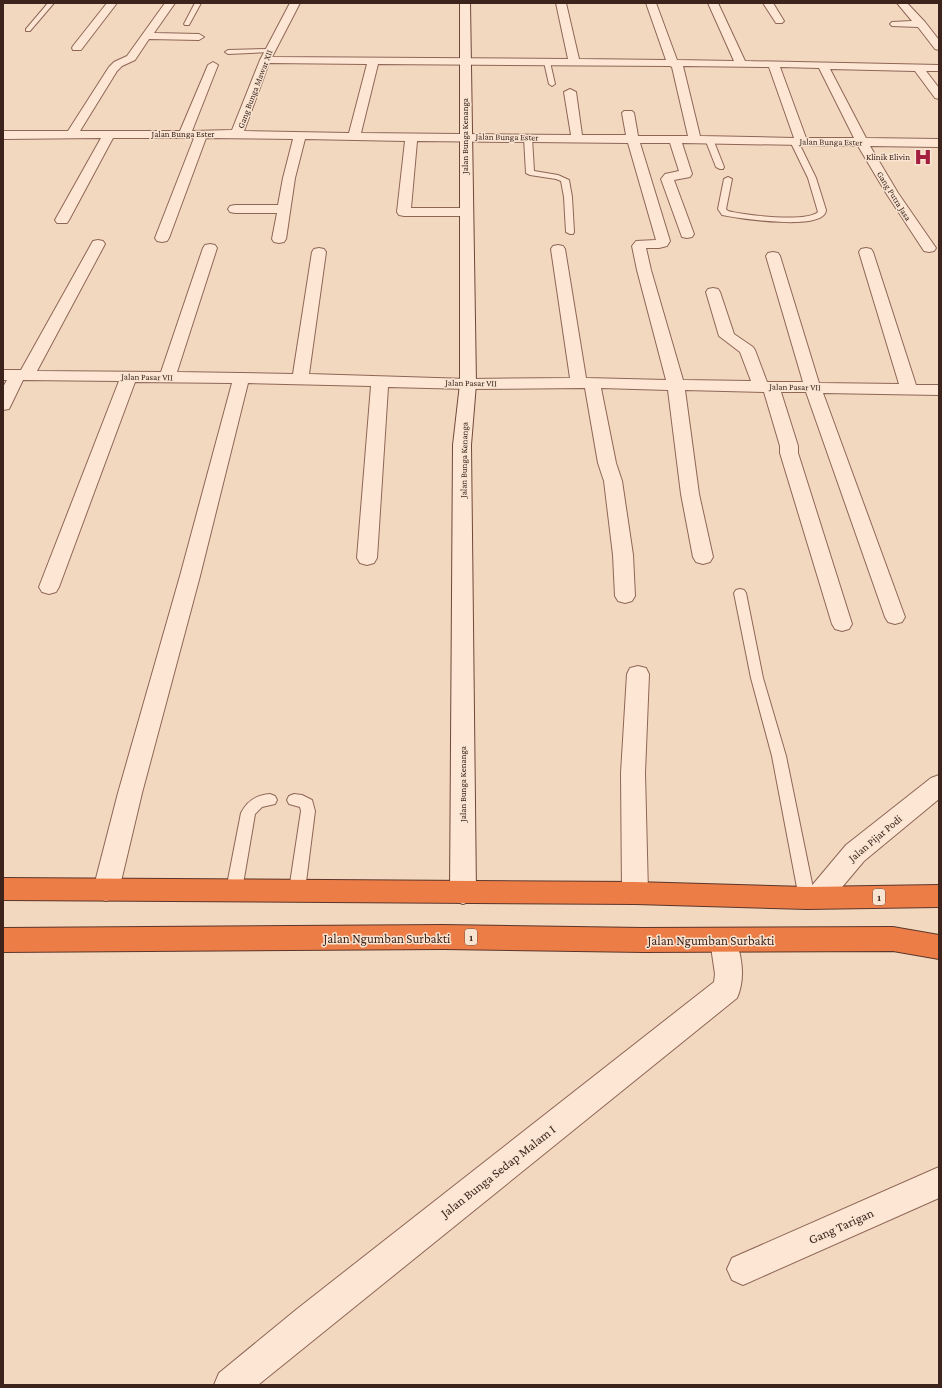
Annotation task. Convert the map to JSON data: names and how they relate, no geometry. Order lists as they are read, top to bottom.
{
  "streets": {
    "highway": ["1", "Jalan Ngumban Surbakti"],
    "street": [
      "Gang Bunga Mawar XII",
      "Jalan Bunga Ester",
      "Jalan Bunga Kenanga",
      "Gang Putra Jasa",
      "Jalan Pasar VII",
      "Jalan Pijar Podi",
      "Jalan Bunga Sedap Malam I",
      "Gang Tarigan"
    ]
  },
  "crossings": [
    ["Gang Bunga Mawar XII", "Jalan Bunga Ester"],
    ["Jalan Bunga Ester", "Jalan Bunga Kenanga"],
    ["Jalan Bunga Ester", "Gang Putra Jasa"],
    ["Jalan Bunga Kenanga", "Jalan Pasar VII"],
    ["Jalan Bunga Kenanga", "1"],
    ["Jalan Pijar Podi", "1"],
    ["1", "Jalan Ngumban Surbakti"],
    ["Jalan Ngumban Surbakti", "Jalan Bunga Sedap Malam I"]
  ],
  "places": {
    "hospital": ["Klinik Elivin"]
  }
}
